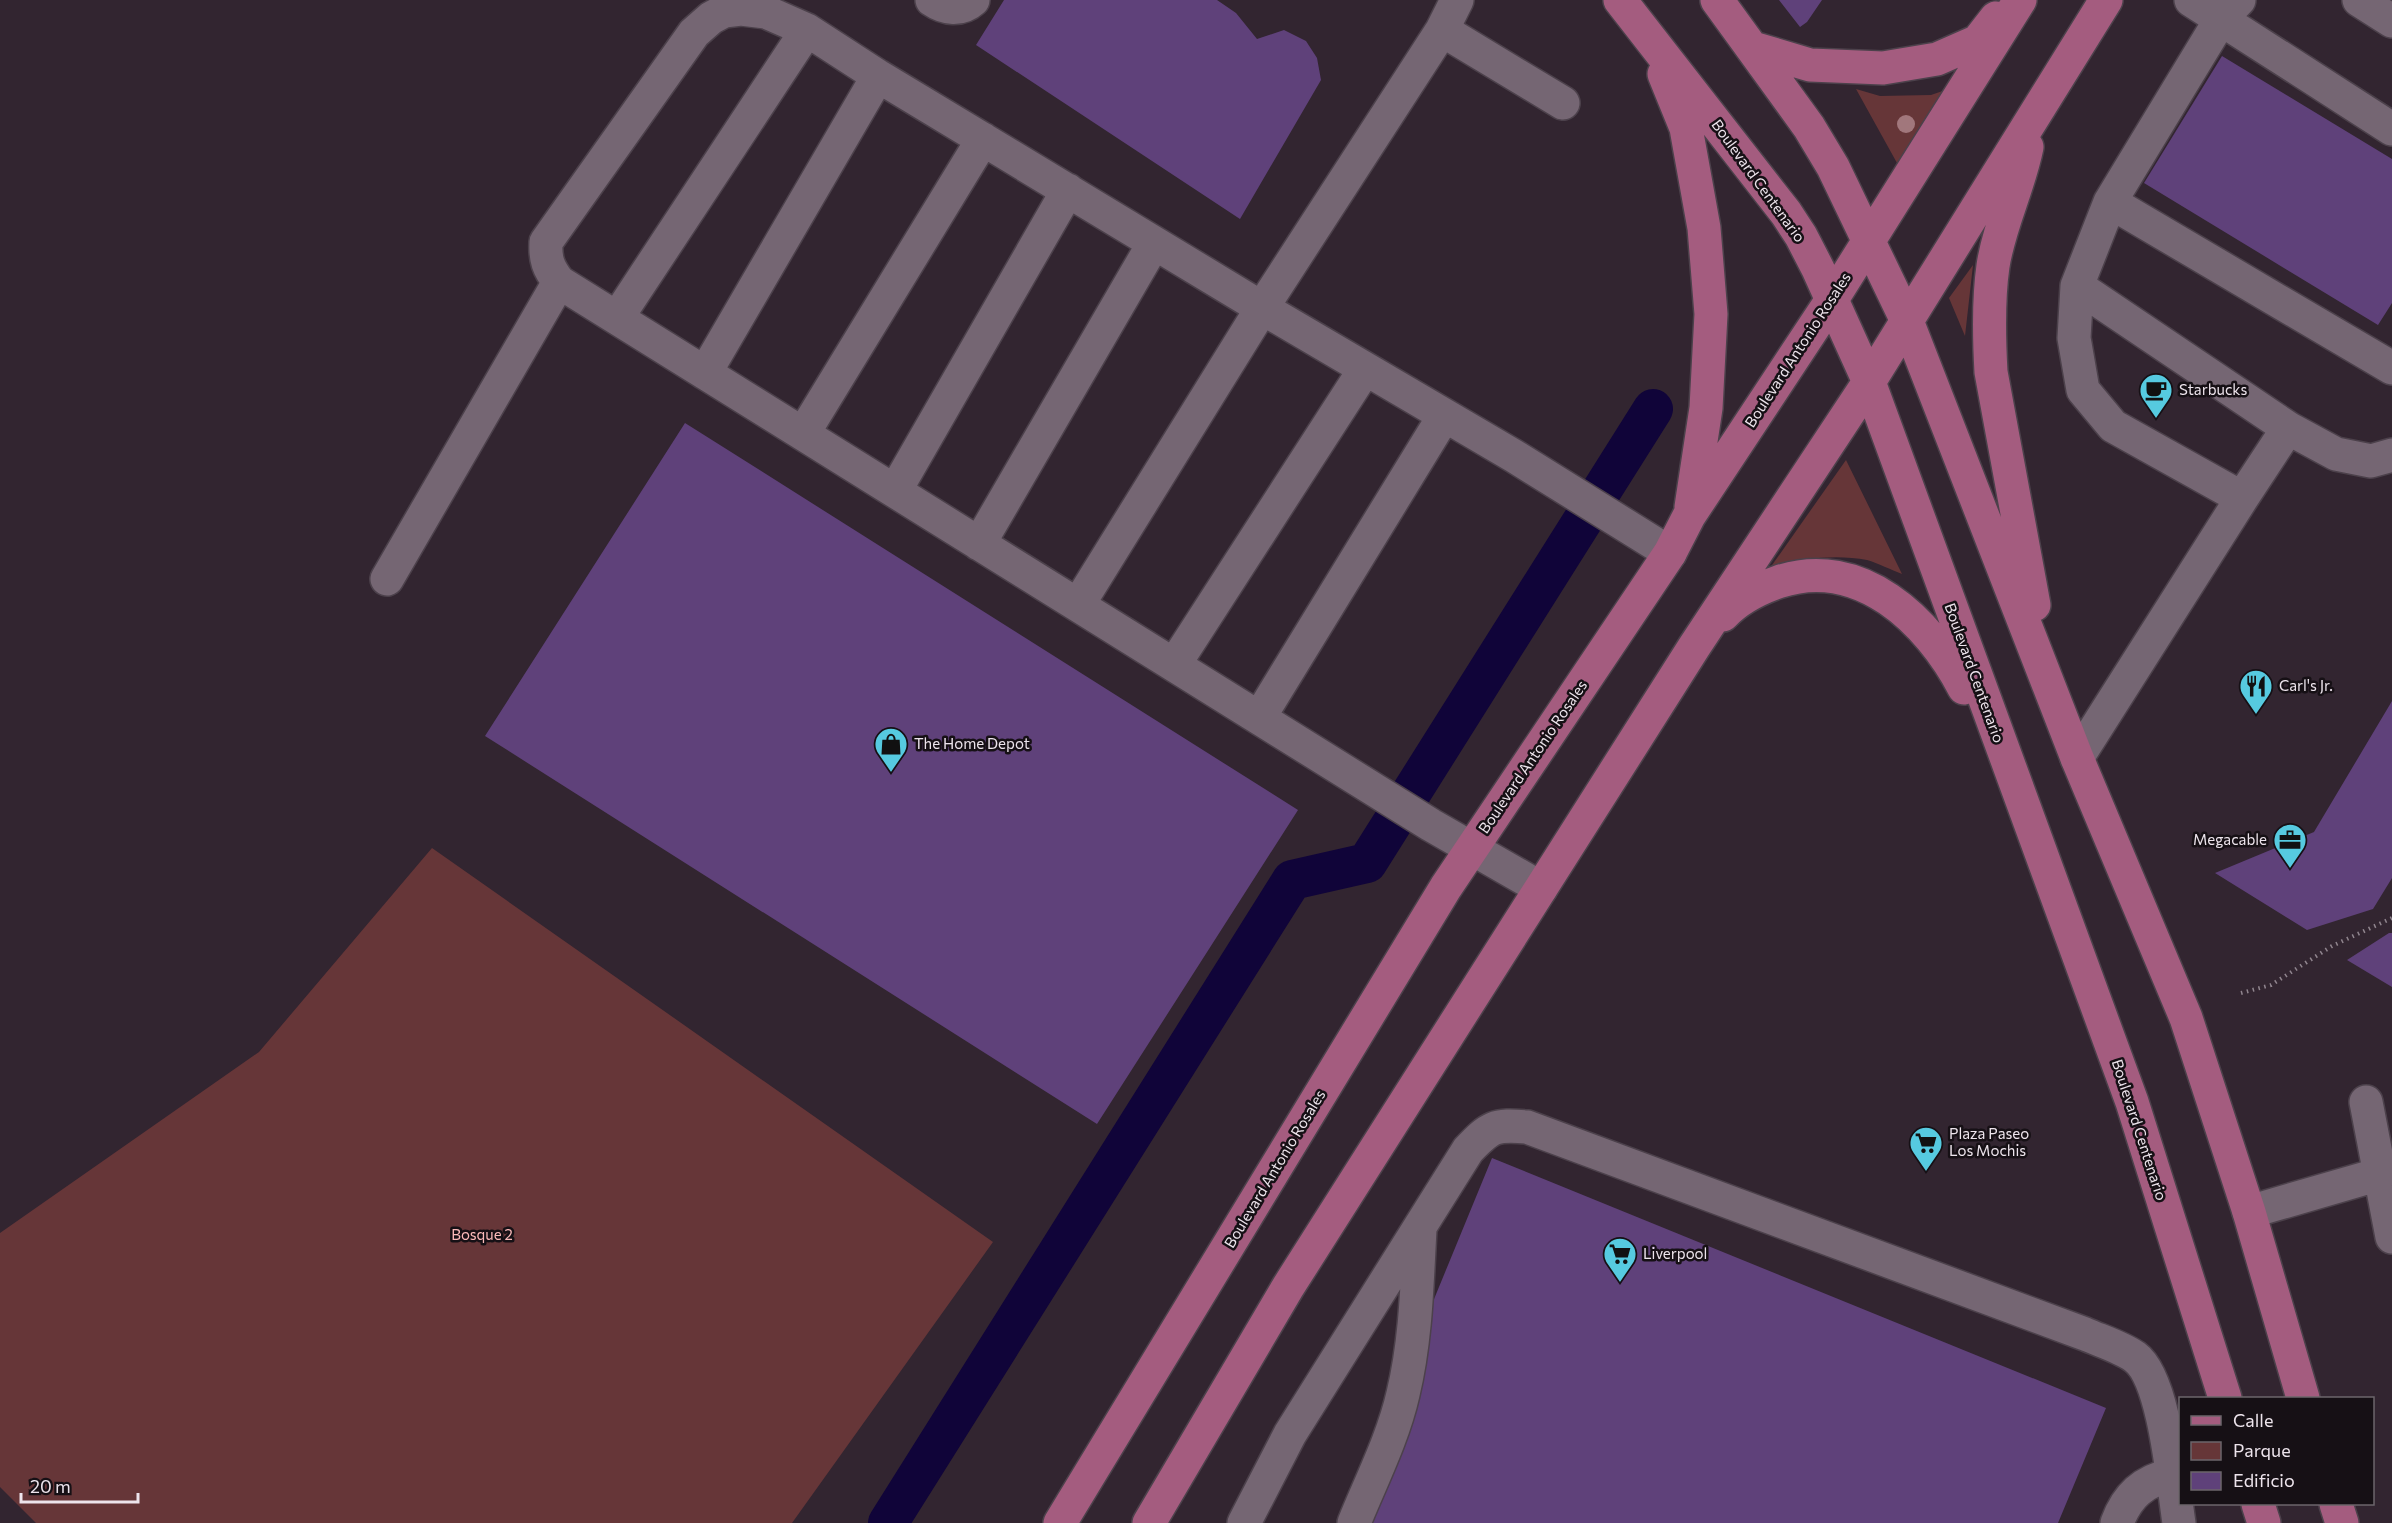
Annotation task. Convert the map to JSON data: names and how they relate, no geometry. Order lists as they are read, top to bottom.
{
  "streets": {
    "main road": ["Boulevard Centenario", "Boulevard Antonio Rosales"]
  },
  "crossings": [
    ["Boulevard Centenario", "Boulevard Antonio Rosales"]
  ],
  "parks": ["Bosque 2"],
  "places": {
    "cafe": ["Starbucks"],
    "restaurant": ["Carl's Jr."],
    "shop": ["The Home Depot"],
    "office": ["Megacable"],
    "supermarket": ["Plaza Paseo Los Mochis", "Liverpool"]
  },
  "legend": ["Calle", "Parque", "Edificio"],
  "scale_bar": "20 m"
}
